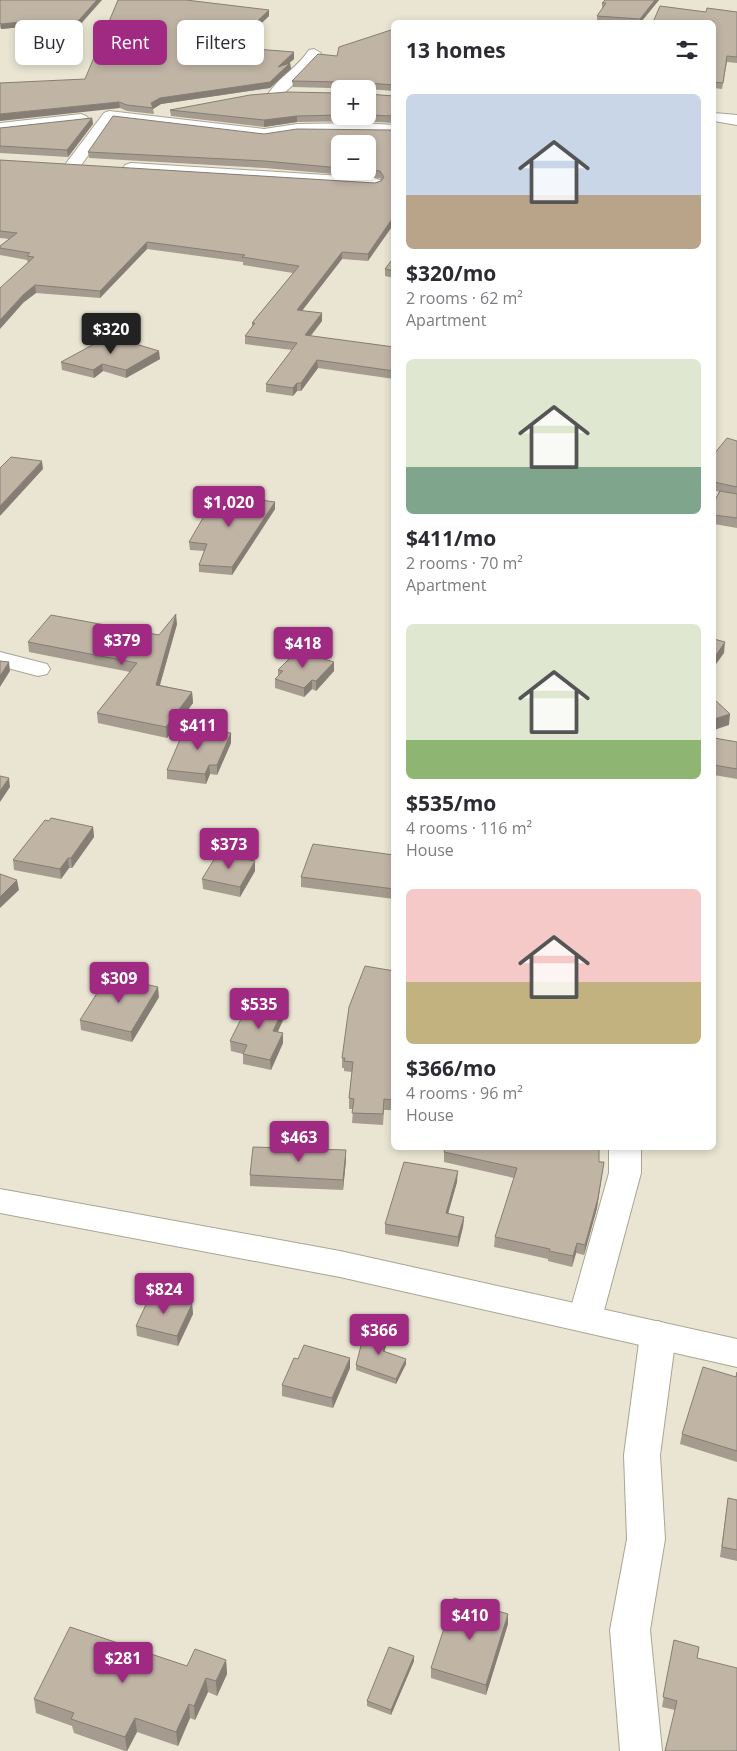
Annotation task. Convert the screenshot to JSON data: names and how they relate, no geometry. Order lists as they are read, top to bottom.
{
  "page": {
    "chip": ["Buy", "Rent", "Filters"],
    "heading": "13 homes",
    "map_buttons": ["+", "−"],
    "list": [
      {
        "name": "$320/mo",
        "note": "2 rooms · 62 m² · Apartment"
      },
      {
        "name": "$411/mo",
        "note": "2 rooms · 70 m² · Apartment"
      },
      {
        "name": "$535/mo",
        "note": "4 rooms · 116 m² · House"
      },
      {
        "name": "$366/mo",
        "note": "4 rooms · 96 m² · House"
      }
    ],
    "price": [
      "$320",
      "$1,020",
      "$379",
      "$418",
      "$411",
      "$373",
      "$309",
      "$535",
      "$463",
      "$824",
      "$366",
      "$410",
      "$281"
    ]
  }
}
